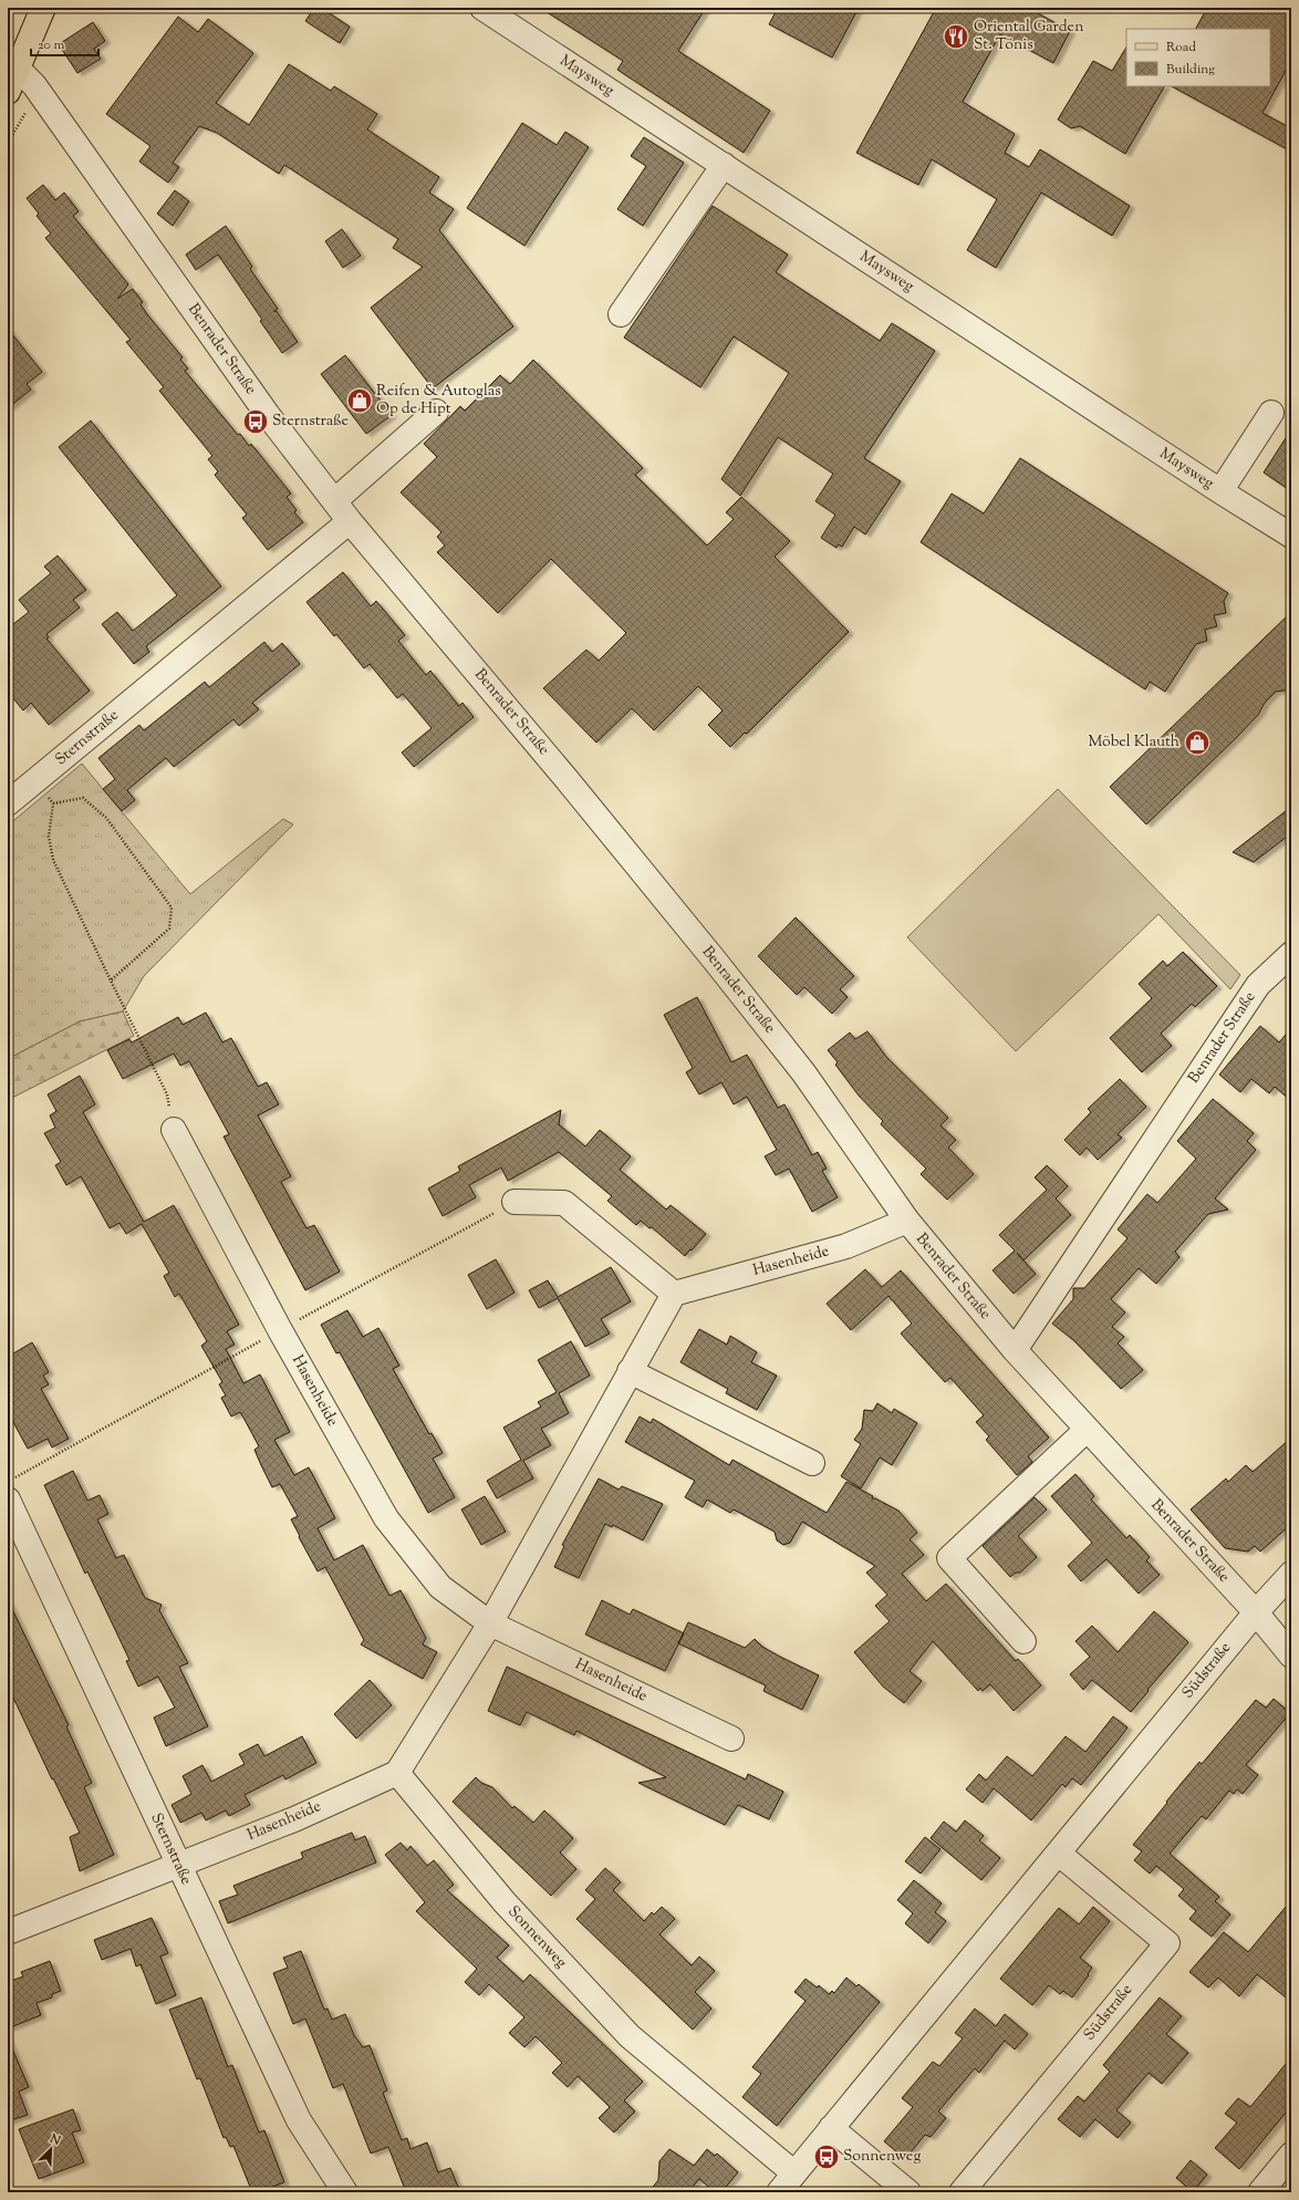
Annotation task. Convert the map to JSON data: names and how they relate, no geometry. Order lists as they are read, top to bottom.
{
  "streets": {
    "street": [
      "Maysweg",
      "Benrader Straße",
      "Sternstraße",
      "Hasenheide",
      "Südstraße",
      "Sonnenweg"
    ]
  },
  "crossings": [
    ["Benrader Straße", "Sternstraße"],
    ["Benrader Straße", "Hasenheide"],
    ["Benrader Straße", "Südstraße"],
    ["Sternstraße", "Hasenheide"],
    ["Hasenheide", "Sonnenweg"],
    ["Südstraße", "Sonnenweg"]
  ],
  "places": {
    "restaurant": ["Oriental Garden St. Tönis"],
    "shop": ["Reifen & Autoglas Op de Hipt", "Möbel Klauth"],
    "bus stop": ["Sternstraße", "Sonnenweg"]
  },
  "legend": ["Road", "Building"],
  "scale_bar": "20 m",
  "north": "top right"
}
